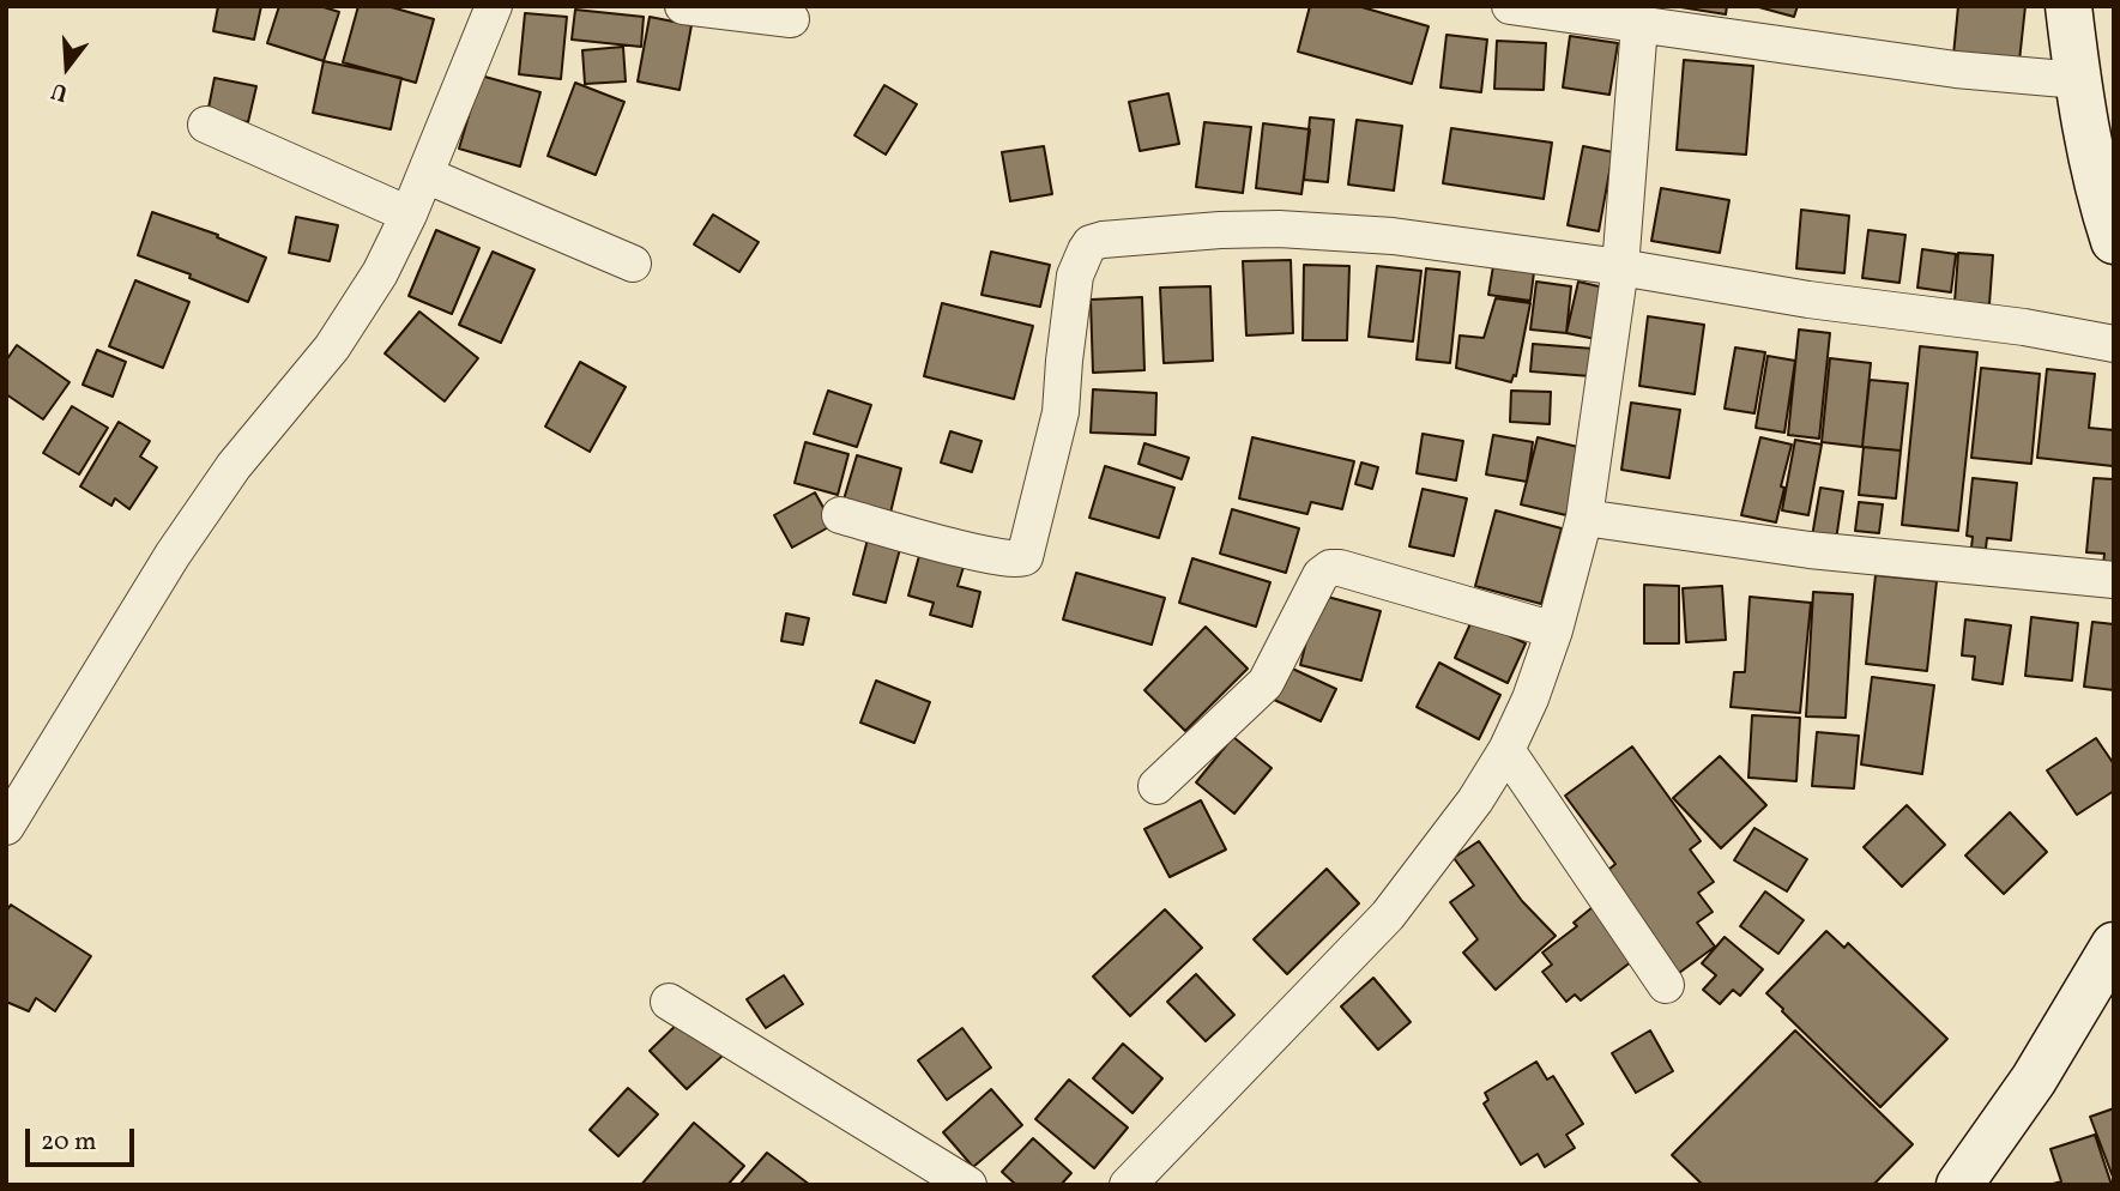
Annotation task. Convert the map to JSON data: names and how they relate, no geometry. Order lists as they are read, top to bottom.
{
  "scale_bar": "20 m",
  "north": "bottom"
}
